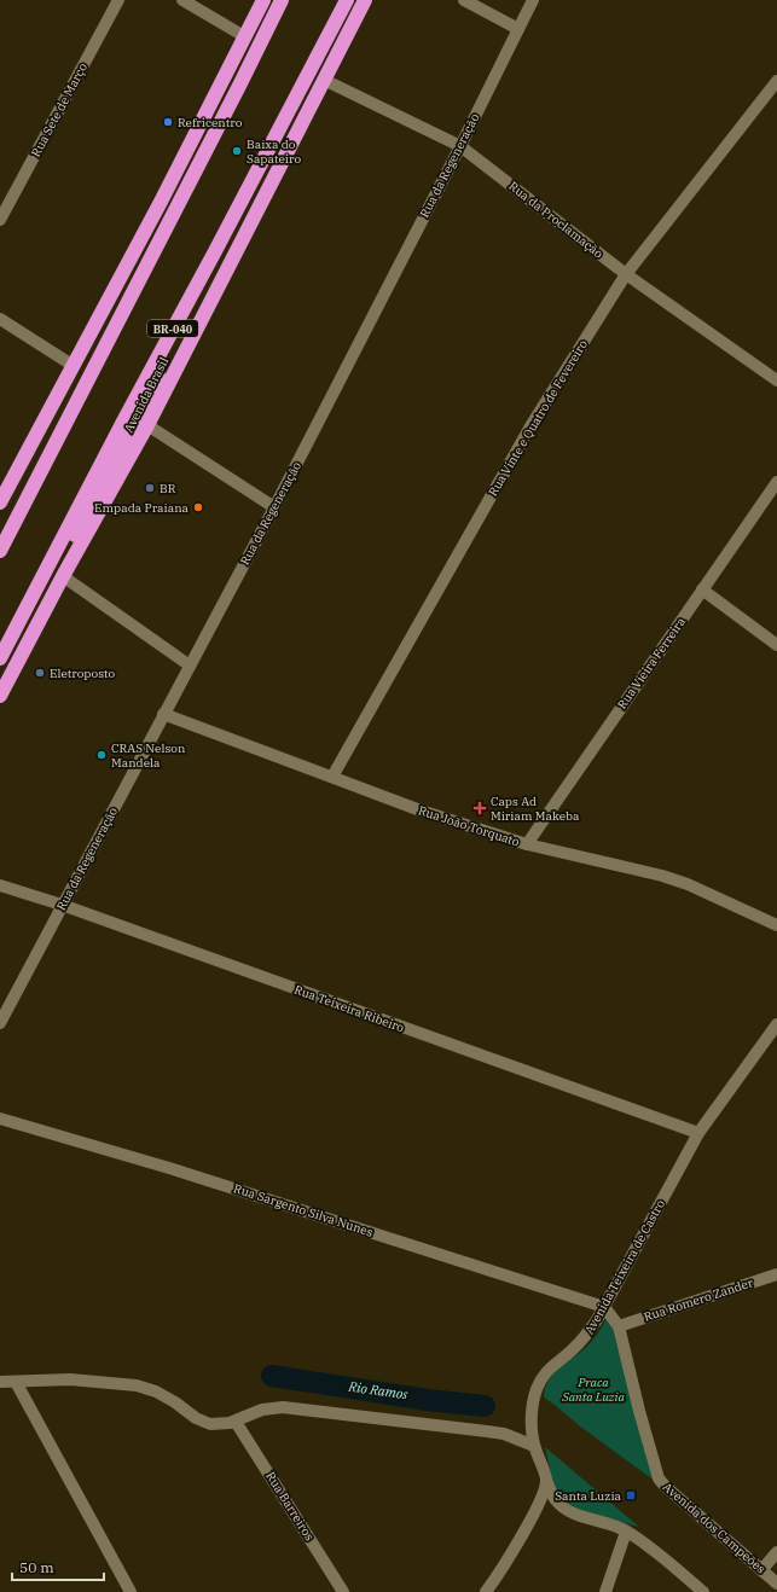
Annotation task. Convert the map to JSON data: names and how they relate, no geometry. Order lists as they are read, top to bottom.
{
  "streets": {
    "highway": ["BR-040", "Avenida Brasil"],
    "street": [
      "Rua Sete de Março",
      "Rua da Regeneração",
      "Rua da Proclamação",
      "Rua Vinte e Quatro de Fevereiro",
      "Rua Vieira Ferreira",
      "Rua João Torquato",
      "Rua Teixeira Ribeiro",
      "Rua Sargento Silva Nunes",
      "Avenida Teixeira de Castro",
      "Rua Romero Zander",
      "Rua Barreiros",
      "Avenida dos Campeões"
    ]
  },
  "crossings": [
    ["Rua da Regeneração", "Rua da Proclamação"],
    ["Rua da Regeneração", "Rua João Torquato"],
    ["Rua da Regeneração", "Rua Teixeira Ribeiro"],
    ["Rua da Proclamação", "Avenida Brasil"],
    ["Rua da Proclamação", "Rua Vinte e Quatro de Fevereiro"],
    ["Rua Vinte e Quatro de Fevereiro", "Rua João Torquato"],
    ["Rua Vieira Ferreira", "Rua João Torquato"],
    ["Rua Teixeira Ribeiro", "Avenida Teixeira de Castro"],
    ["Rua Sargento Silva Nunes", "Avenida Teixeira de Castro"],
    ["Rua Sargento Silva Nunes", "Avenida dos Campeões"],
    ["Avenida Teixeira de Castro", "Avenida dos Campeões"],
    ["Rua Romero Zander", "Avenida dos Campeões"]
  ],
  "water": ["Rio Ramos"],
  "parks": ["Praca Santa Luzia"],
  "places": {
    "other": [
      "Refricentro",
      "Baixa do Sapateiro",
      "BR",
      "Empada Praiana",
      "Eletroposto",
      "CRAS Nelson Mandela"
    ],
    "health": ["Caps Ad Miriam Makeba"],
    "transit": ["Santa Luzia"]
  },
  "scale_bar": "50 m"
}
